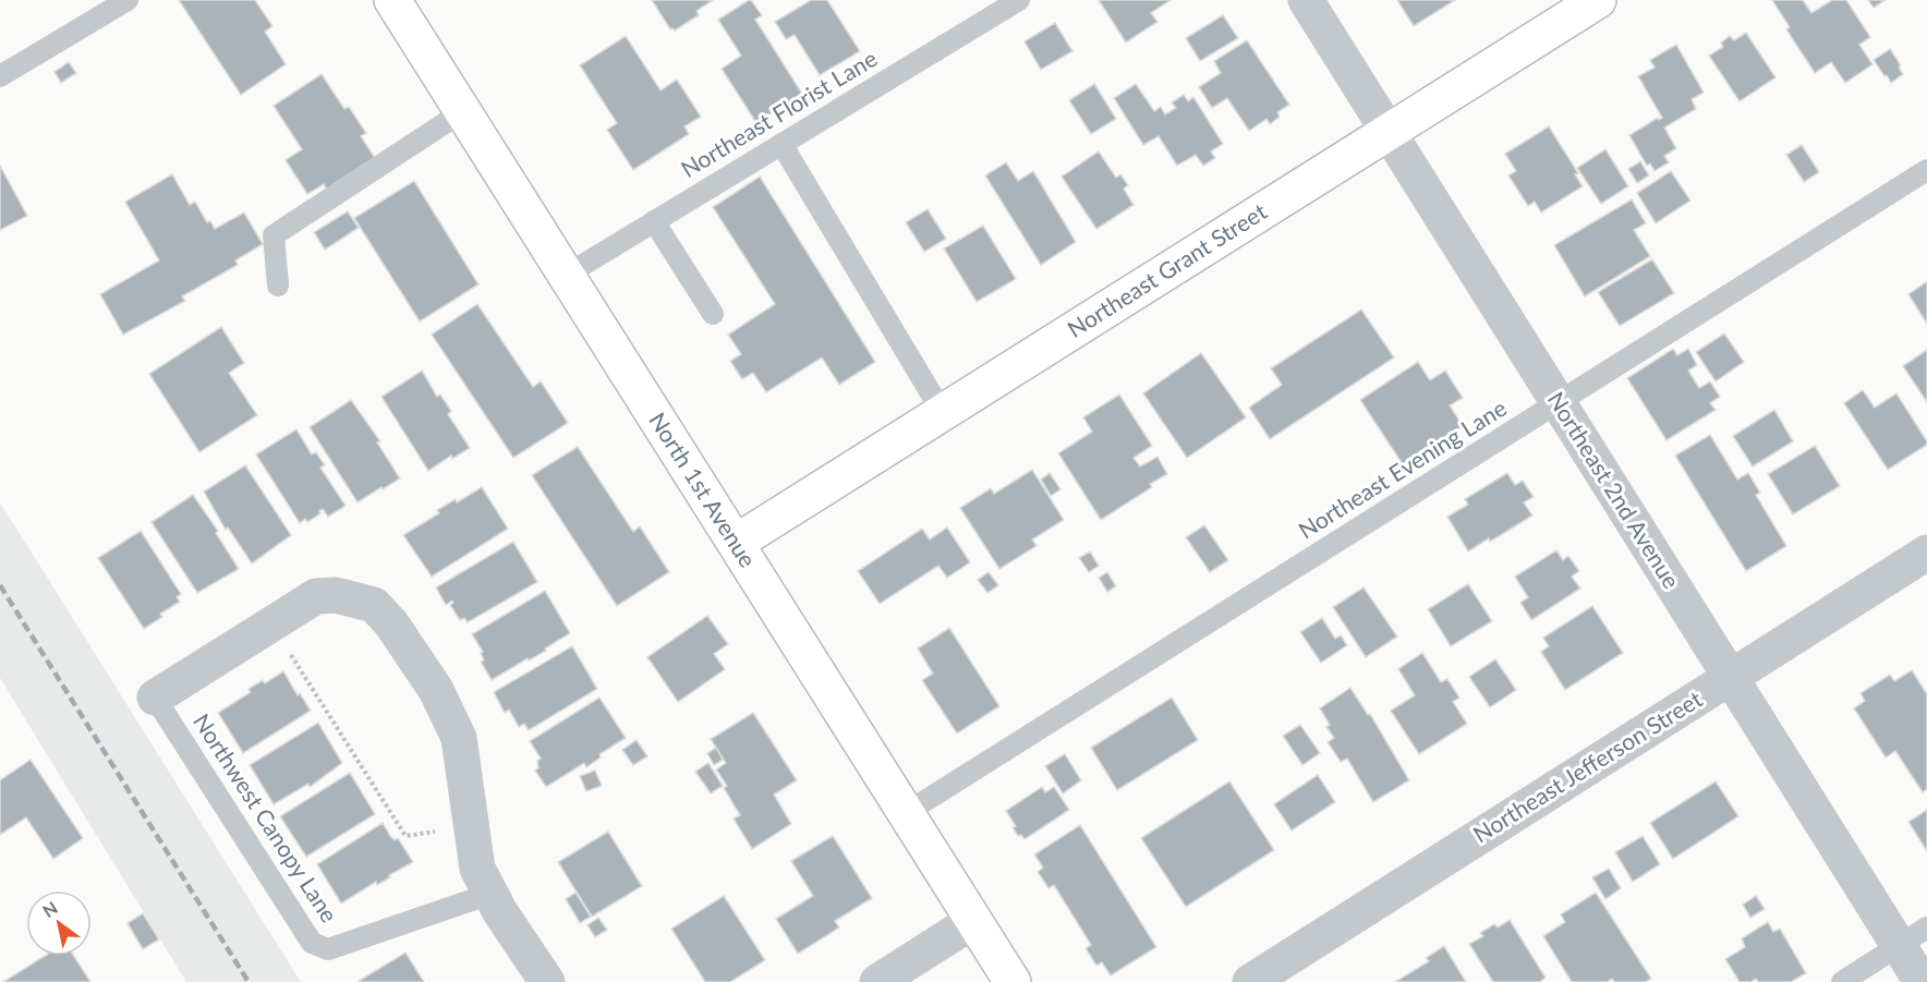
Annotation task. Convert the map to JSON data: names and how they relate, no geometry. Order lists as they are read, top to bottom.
{
  "streets": {
    "main road": ["Northeast Grant Street", "North 1st Avenue"],
    "street": ["Northeast 2nd Avenue", "Northeast Jefferson Street"],
    "lane": ["Northeast Florist Lane", "Northeast Evening Lane", "Northwest Canopy Lane"]
  },
  "crossings": [
    ["Northeast Florist Lane", "North 1st Avenue"],
    ["Northeast Grant Street", "North 1st Avenue"],
    ["Northeast Grant Street", "Northeast 2nd Avenue"],
    ["Northeast Evening Lane", "North 1st Avenue"],
    ["Northeast Evening Lane", "Northeast 2nd Avenue"],
    ["Northeast 2nd Avenue", "Northeast Jefferson Street"]
  ],
  "north": "top left"
}
